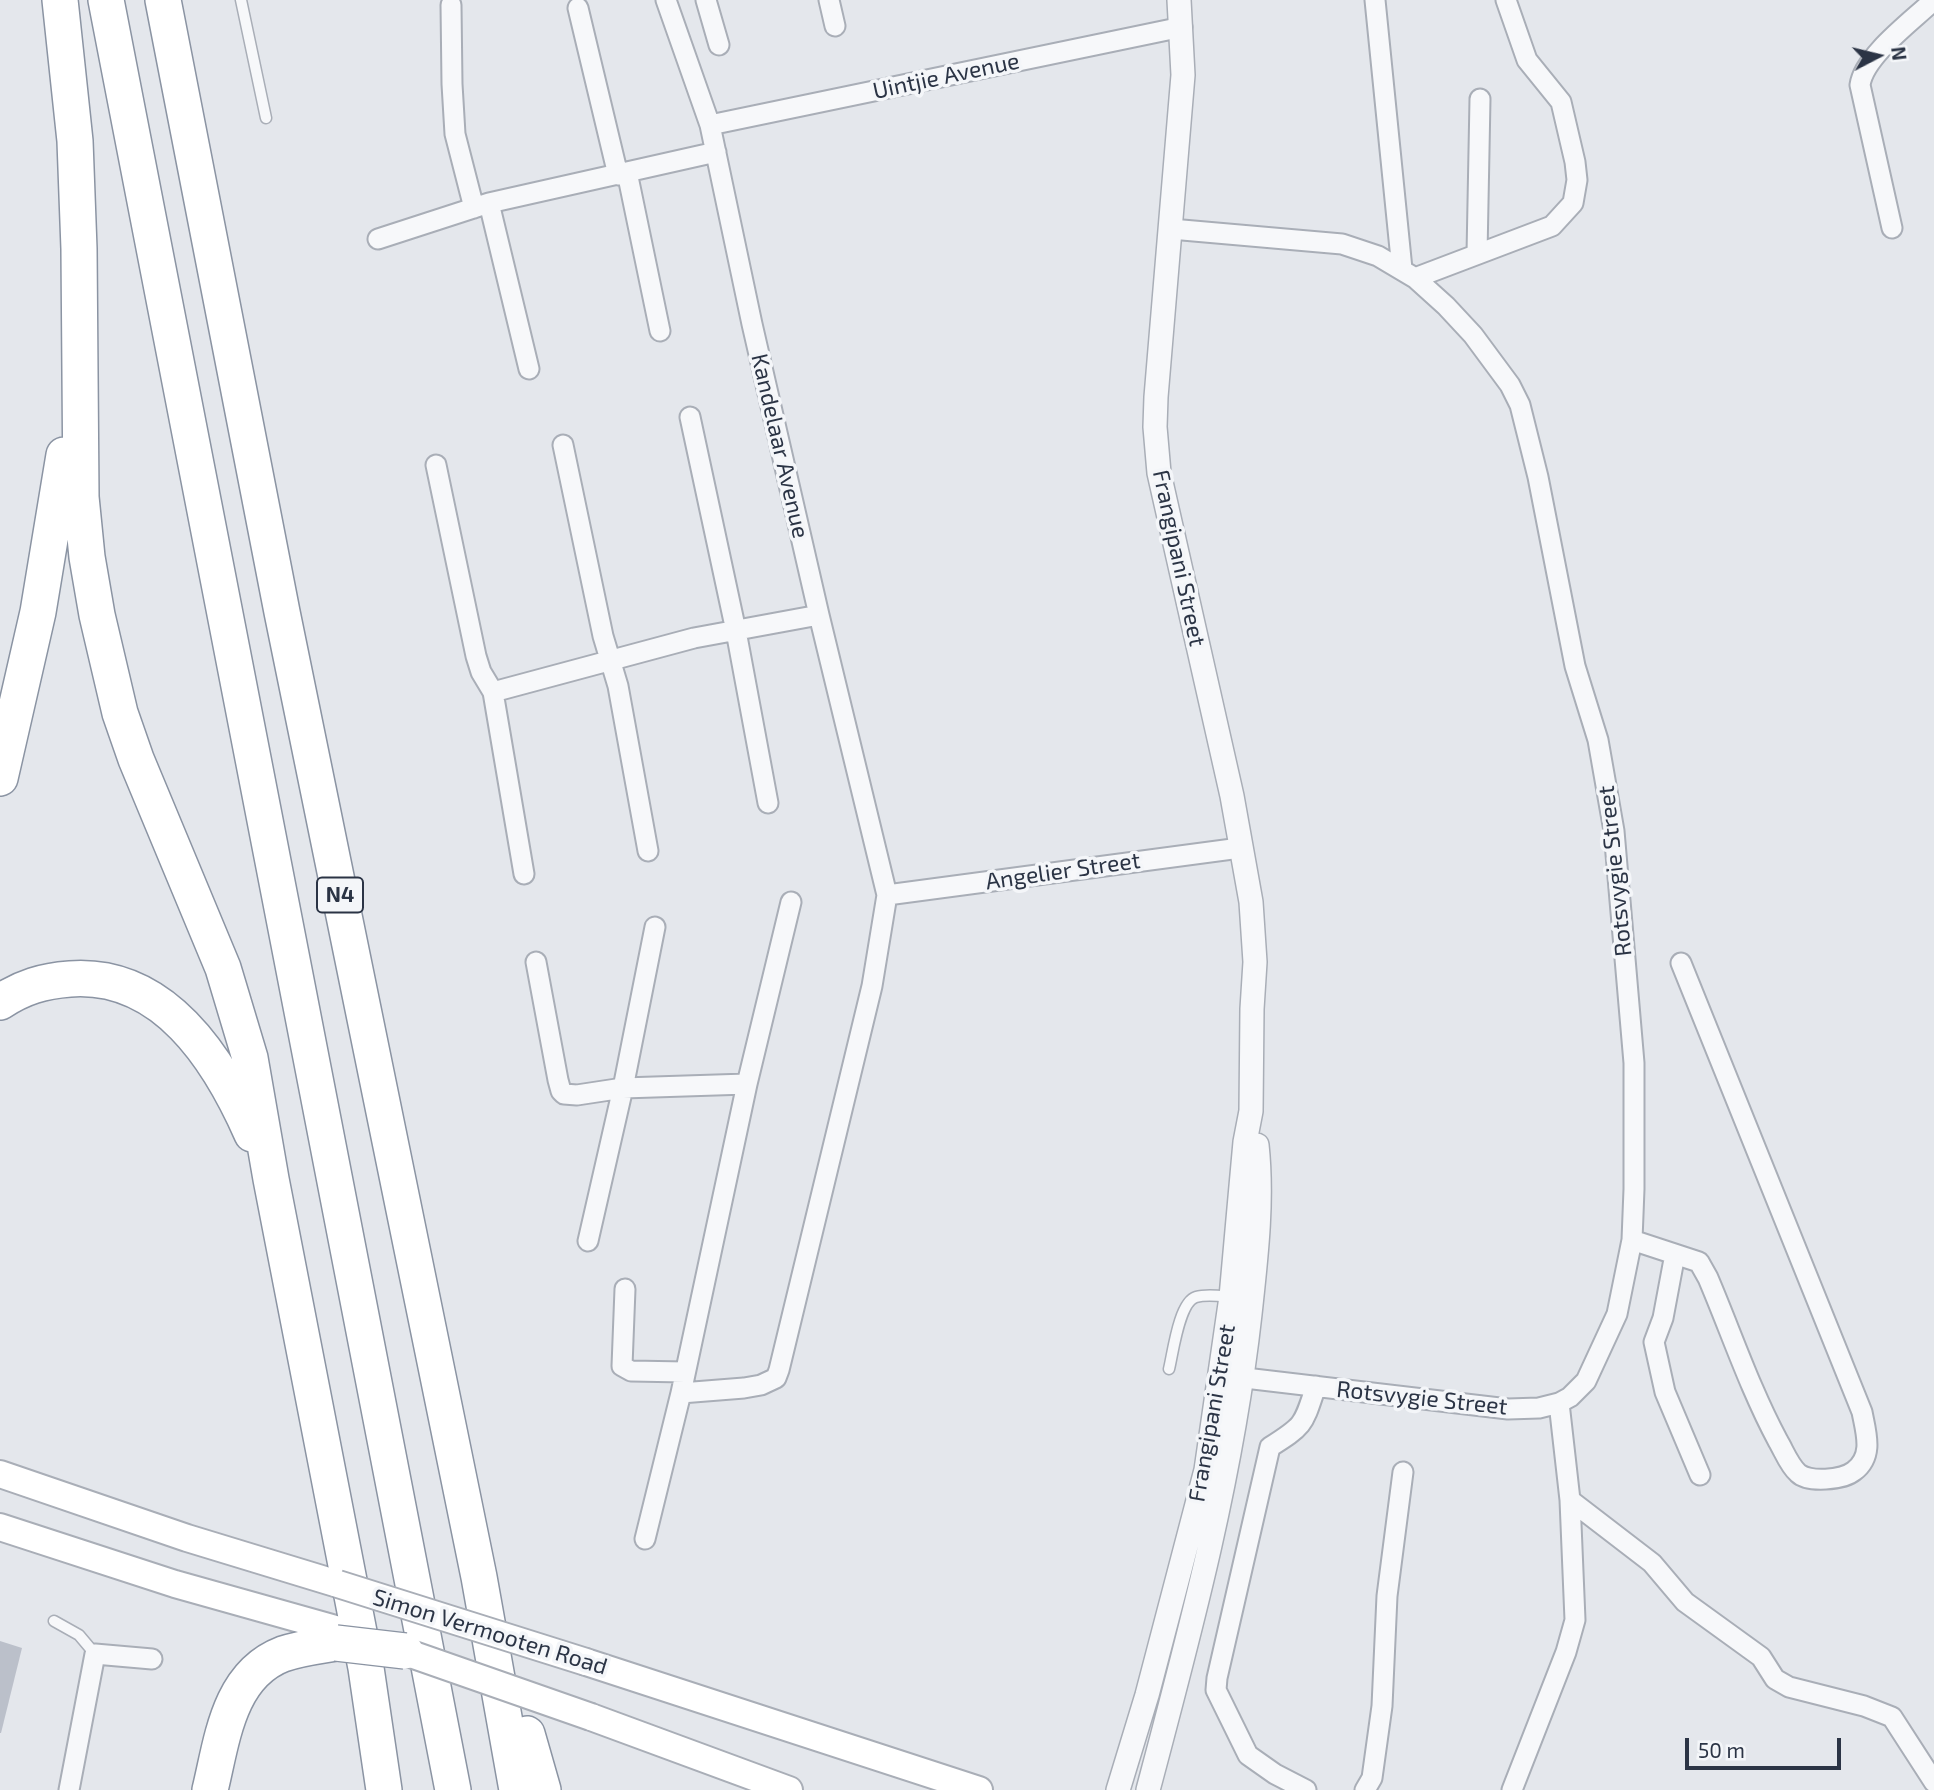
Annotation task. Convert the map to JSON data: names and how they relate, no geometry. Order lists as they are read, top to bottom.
{
  "streets": {
    "highway": ["N4"],
    "main road": ["Simon Vermooten Road"],
    "street": [
      "Uintjie Avenue",
      "Kandelaar Avenue",
      "Frangipani Street",
      "Angelier Street",
      "Rotsvygie Street"
    ]
  },
  "crossings": [
    ["Uintjie Avenue", "Kandelaar Avenue"],
    ["Uintjie Avenue", "Frangipani Street"],
    ["Kandelaar Avenue", "Angelier Street"],
    ["Frangipani Street", "Angelier Street"],
    ["Frangipani Street", "Rotsvygie Street"]
  ],
  "scale_bar": "50 m",
  "north": "right"
}
